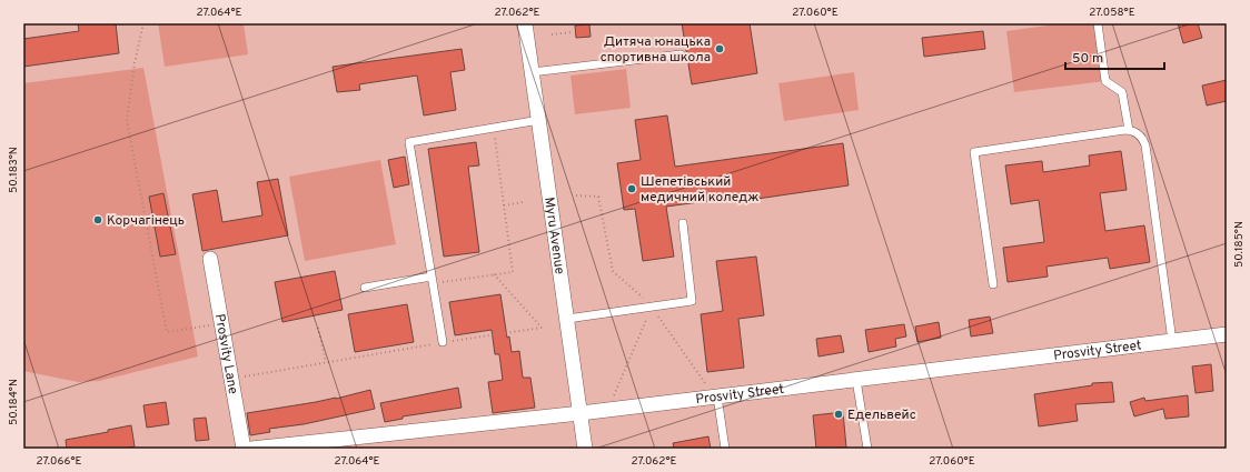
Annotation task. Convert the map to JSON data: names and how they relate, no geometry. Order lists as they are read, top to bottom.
{
  "streets": {
    "street": ["Myru Avenue", "Prosvity Street", "Prosvity Lane"]
  },
  "crossings": [
    ["Myru Avenue", "Prosvity Street"]
  ],
  "places": [
    "Дитяча юнацька спортивна школа",
    "Шепетівський медичний коледж",
    "Корчагінець",
    "Едельвейс"
  ],
  "scale_bar": "50 m",
  "coordinates": [
    "27.064°E",
    "27.062°E",
    "27.060°E",
    "27.058°E",
    "50.183°N",
    "50.185°N",
    "50.184°N",
    "27.066°E"
  ]
}
